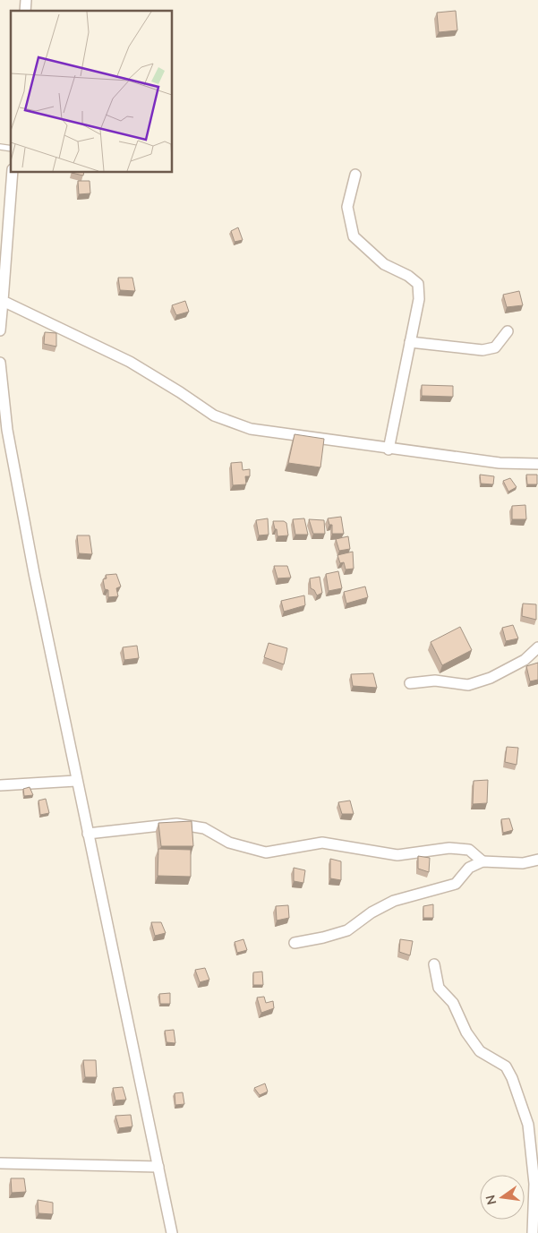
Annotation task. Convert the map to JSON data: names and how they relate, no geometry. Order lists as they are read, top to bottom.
{
  "north": "left"
}
